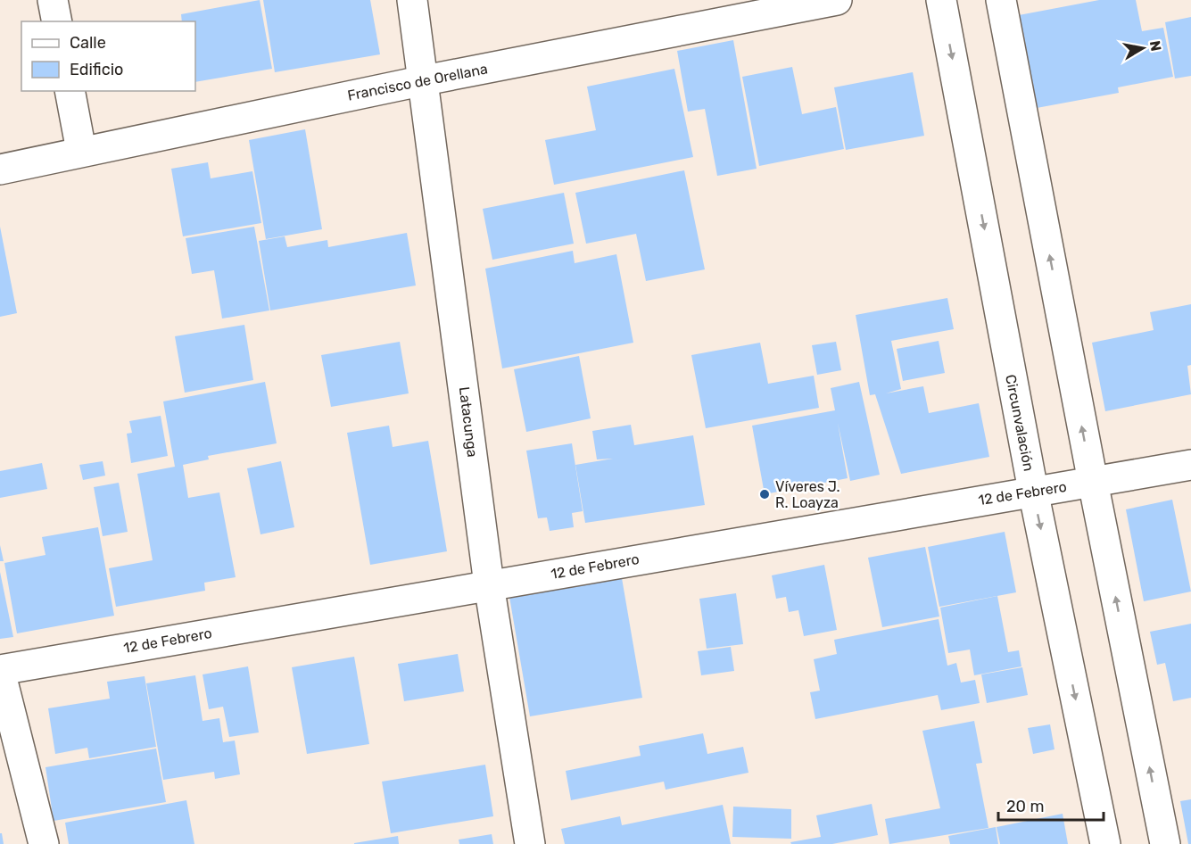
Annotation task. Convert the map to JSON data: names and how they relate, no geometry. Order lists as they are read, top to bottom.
{
  "streets": {
    "street": [
      "Francisco de Orellana",
      "Latacunga",
      "Circunvalación",
      "12 de Febrero"
    ]
  },
  "crossings": [
    ["Francisco de Orellana", "Latacunga"],
    ["Latacunga", "12 de Febrero"],
    ["Circunvalación", "12 de Febrero"]
  ],
  "places": ["Víveres J. R. Loayza"],
  "legend": ["Calle", "Edificio"],
  "scale_bar": "20 m",
  "north": "right"
}
